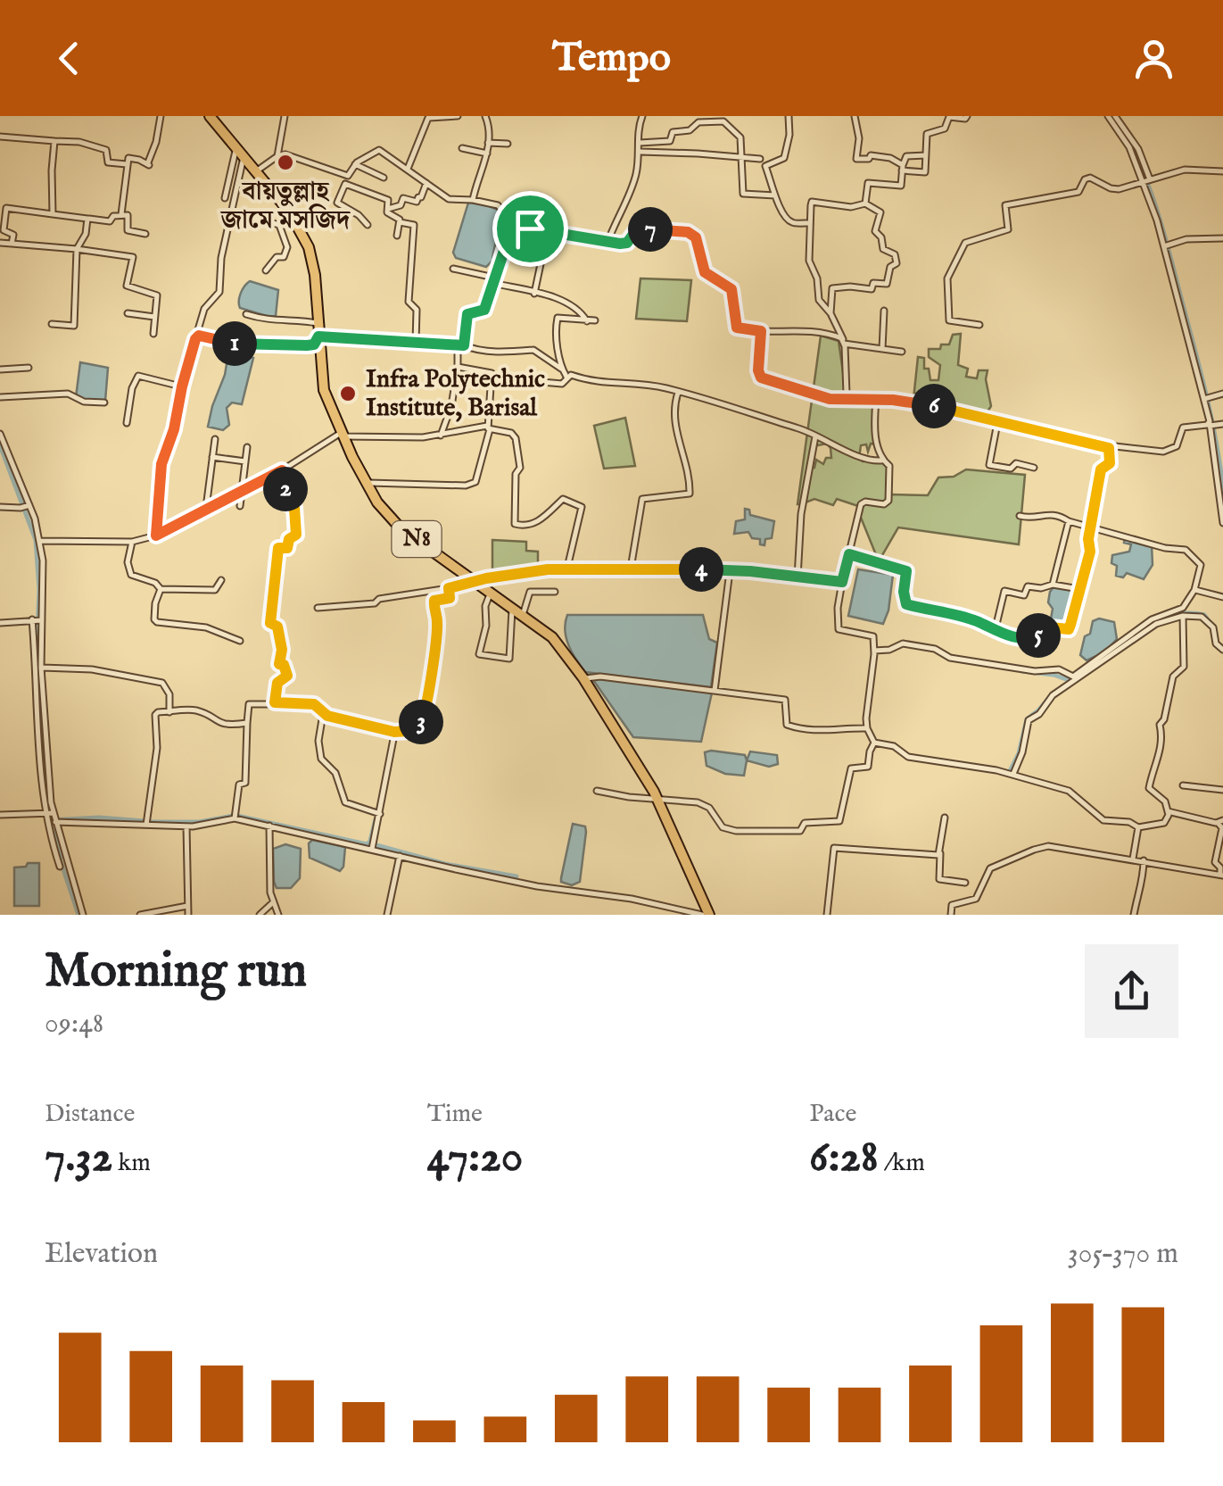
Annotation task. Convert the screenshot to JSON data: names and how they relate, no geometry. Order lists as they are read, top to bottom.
{
  "streets": {
    "highway": ["N8"]
  },
  "places": ["বায়তুল্লাহ জামে মসজিদ", "Infra Polytechnic Institute, Barisal"],
  "page": {
    "header": "Tempo",
    "pins": [
      "7",
      "1",
      "6",
      "2",
      "4",
      "5",
      "3"
    ],
    "heading": ["Morning run", "09:48"],
    "stats": [
      ["Distance", "7.32 km"],
      ["Time", "47:20"],
      ["Pace", "6:28 /km"]
    ],
    "chart": ["Elevation", "305–370 m"]
  }
}
